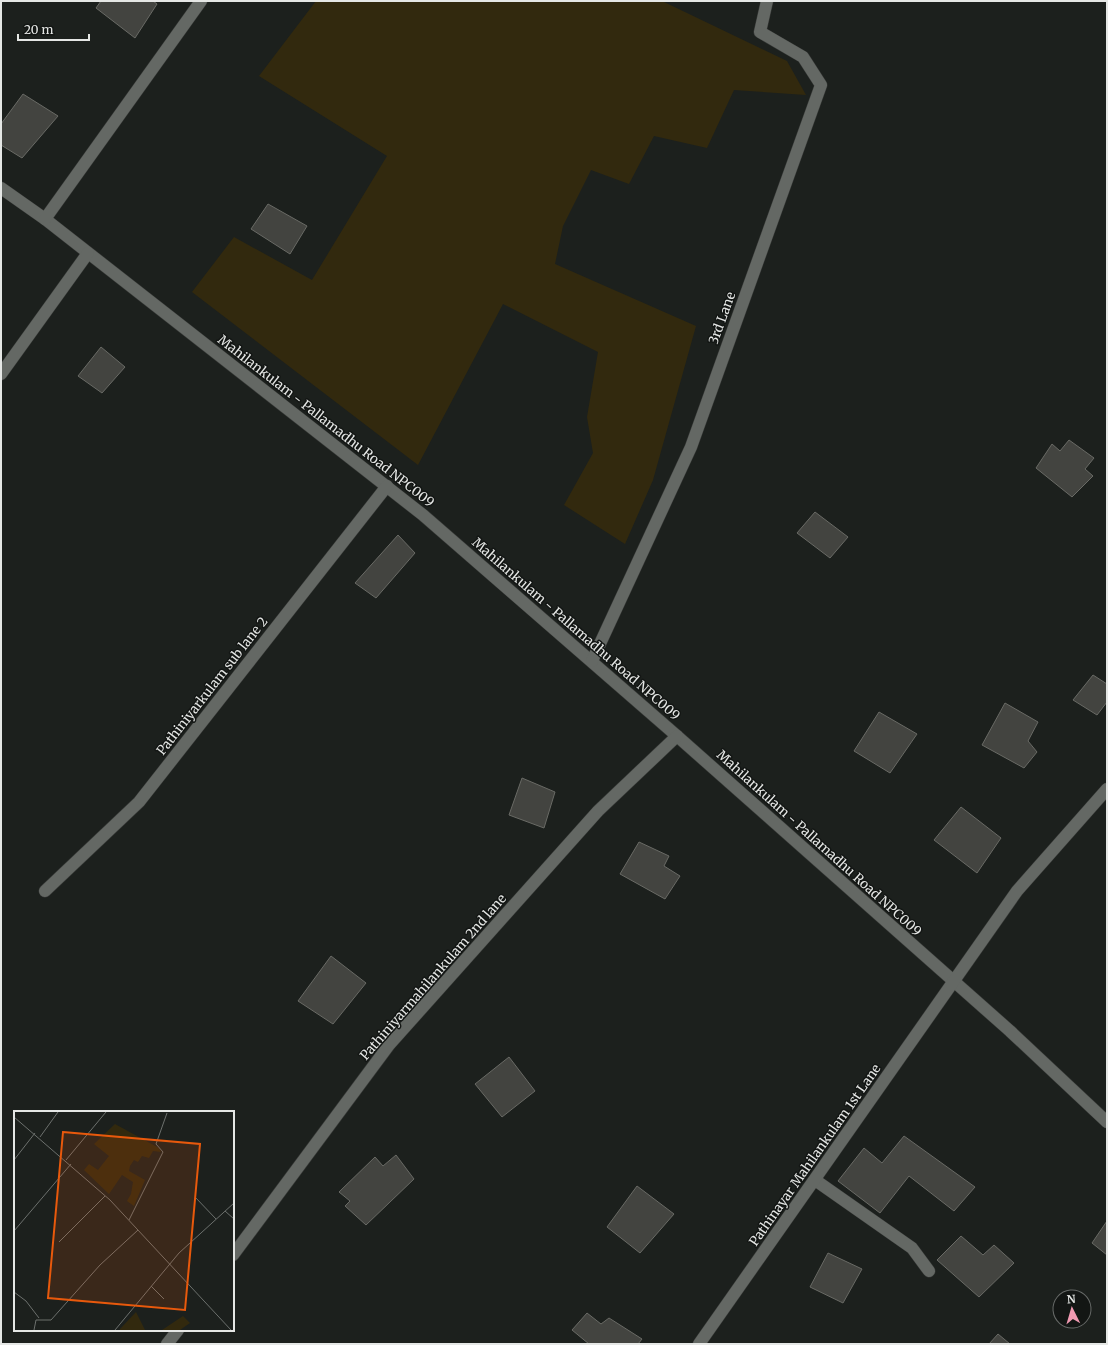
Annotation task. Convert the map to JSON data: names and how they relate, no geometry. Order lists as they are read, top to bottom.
{
  "streets": {
    "street": [
      "3rd Lane",
      "Mahilankulam - Pallamadhu Road NPC009",
      "Pathiniyarkulam sub lane 2",
      "Pathiniyarmahilankulam 2nd lane",
      "Pathinayar Mahilankulam 1st Lane"
    ]
  },
  "crossings": [
    ["3rd Lane", "Mahilankulam - Pallamadhu Road NPC009"],
    ["Mahilankulam - Pallamadhu Road NPC009", "Pathiniyarkulam sub lane 2"],
    ["Mahilankulam - Pallamadhu Road NPC009", "Pathiniyarmahilankulam 2nd lane"],
    ["Mahilankulam - Pallamadhu Road NPC009", "Pathinayar Mahilankulam 1st Lane"]
  ],
  "scale_bar": "20 m",
  "north": "top"
}
